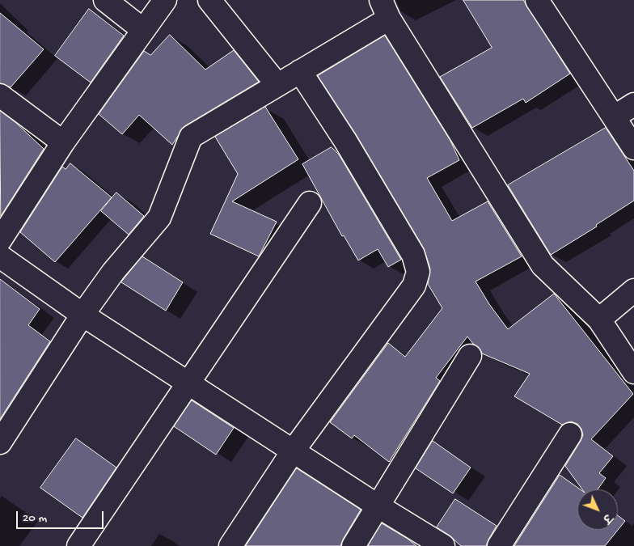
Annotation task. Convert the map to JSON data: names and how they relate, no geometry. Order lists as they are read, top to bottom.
{
  "scale_bar": "20 m",
  "north": "bottom right"
}
